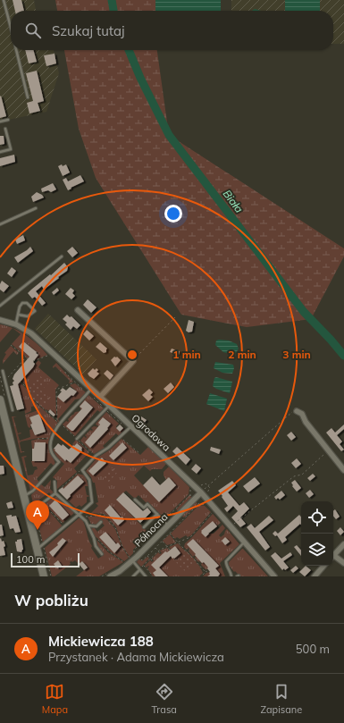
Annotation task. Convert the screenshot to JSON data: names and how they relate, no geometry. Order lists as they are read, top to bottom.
{
  "streets": {
    "street": ["Ogrodowa", "Północna"]
  },
  "crossings": [
    ["Ogrodowa", "Północna"]
  ],
  "water": ["Biała"],
  "scale_bar": "100 m",
  "page": {
    "search": "Szukaj tutaj",
    "pins": "A",
    "scale": "100 m",
    "heading": "W pobliżu",
    "list": [
      {
        "mark": "A",
        "name": "Mickiewicza 188",
        "note": "Przystanek · Adama Mickiewicza",
        "value": "500 m"
      }
    ],
    "nav": ["Mapa", "Trasa", "Zapisane"]
  },
  "rings": ["1 min", "2 min", "3 min"]
}
